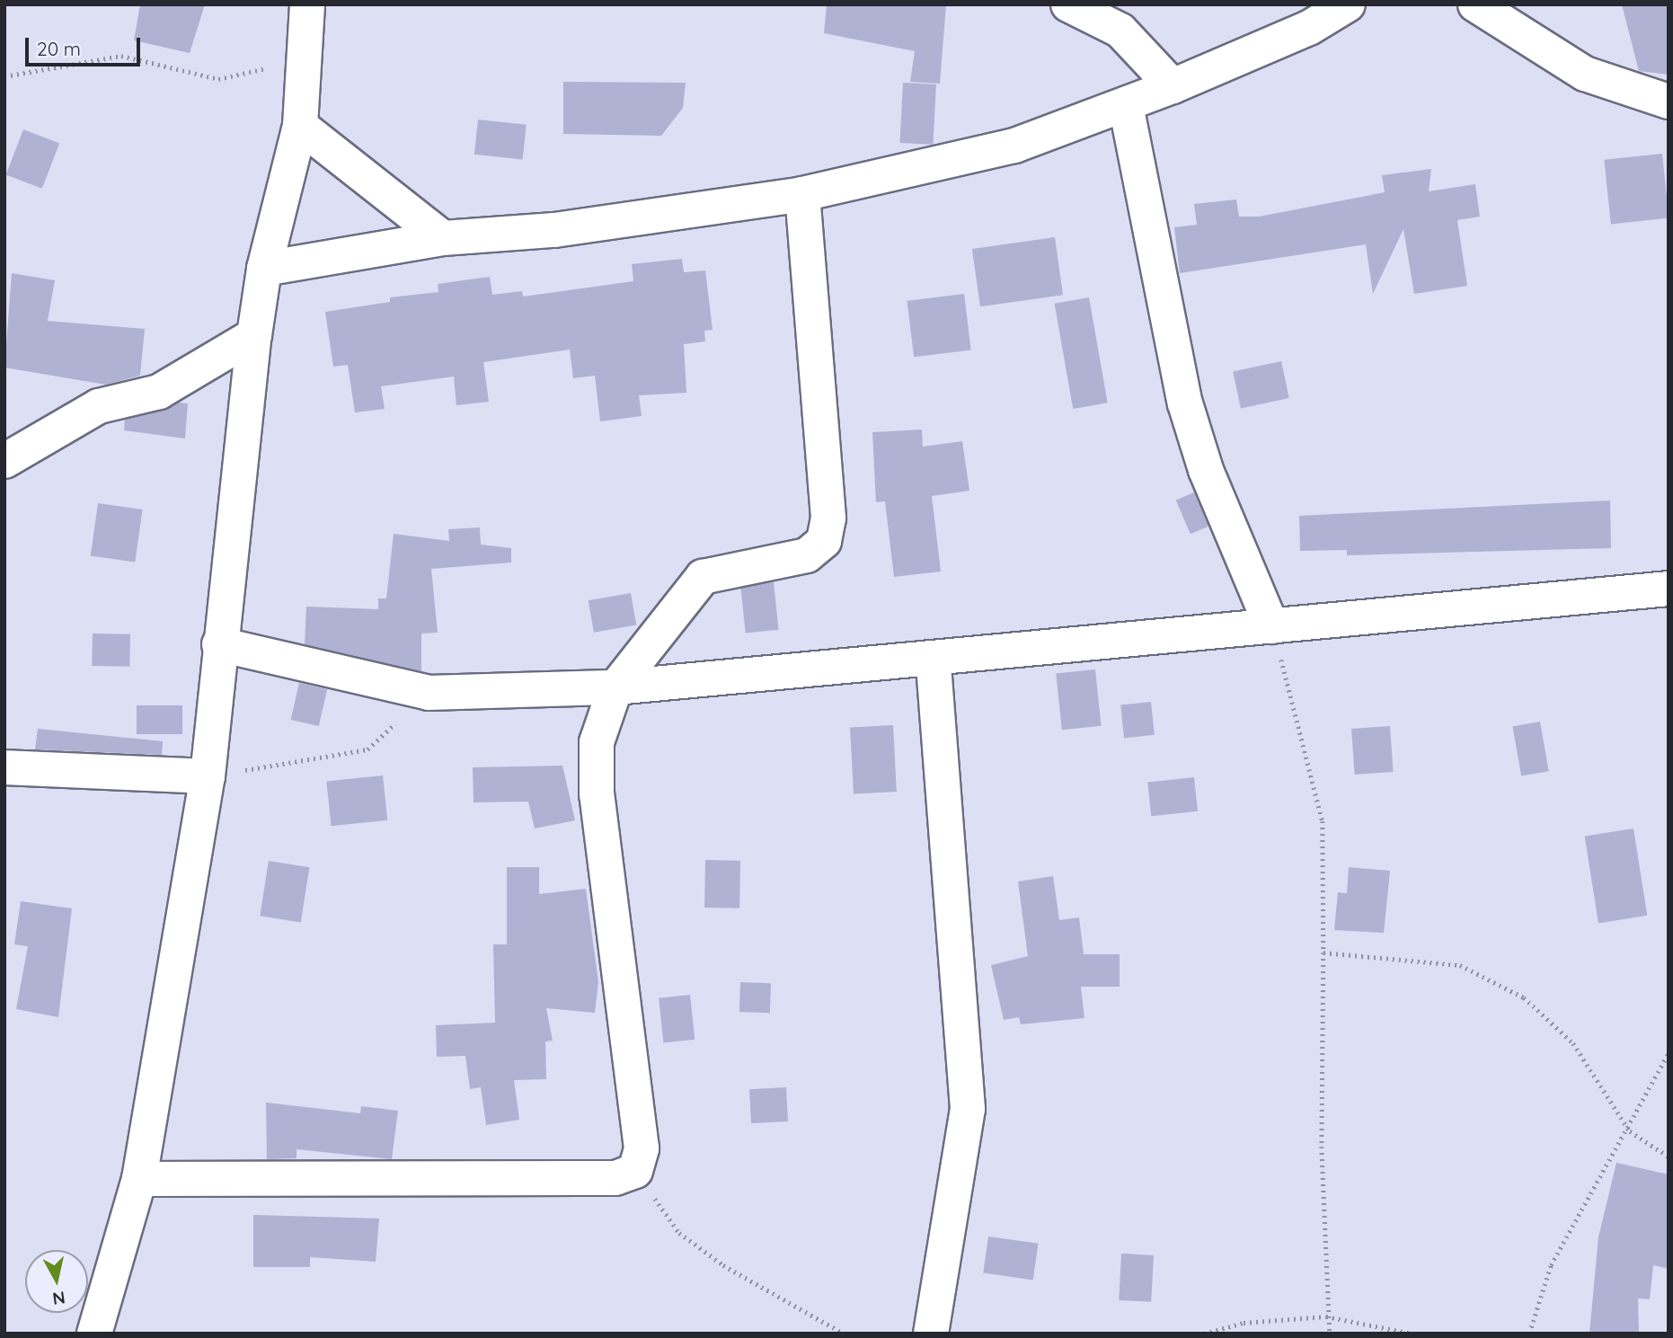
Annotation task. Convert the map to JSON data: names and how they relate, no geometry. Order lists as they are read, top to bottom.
{
  "scale_bar": "20 m",
  "north": "bottom"
}
